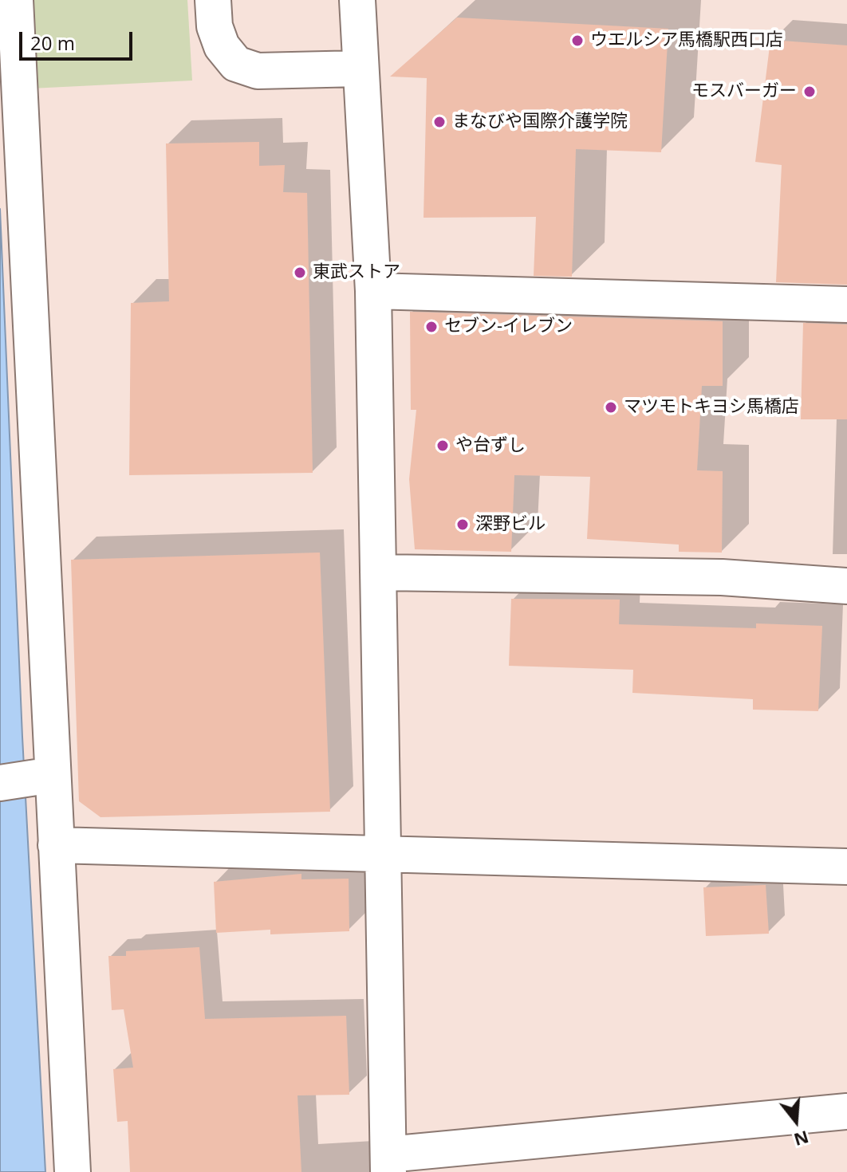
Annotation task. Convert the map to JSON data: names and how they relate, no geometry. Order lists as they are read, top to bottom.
{
  "places": [
    "ウエルシア馬橋駅西口店",
    "モスバーガー",
    "まなびや国際介護学院",
    "東武ストア",
    "セブン-イレブン",
    "マツモトキヨシ馬橋店",
    "や台ずし",
    "深野ビル"
  ],
  "scale_bar": "20 m",
  "north": "bottom"
}
